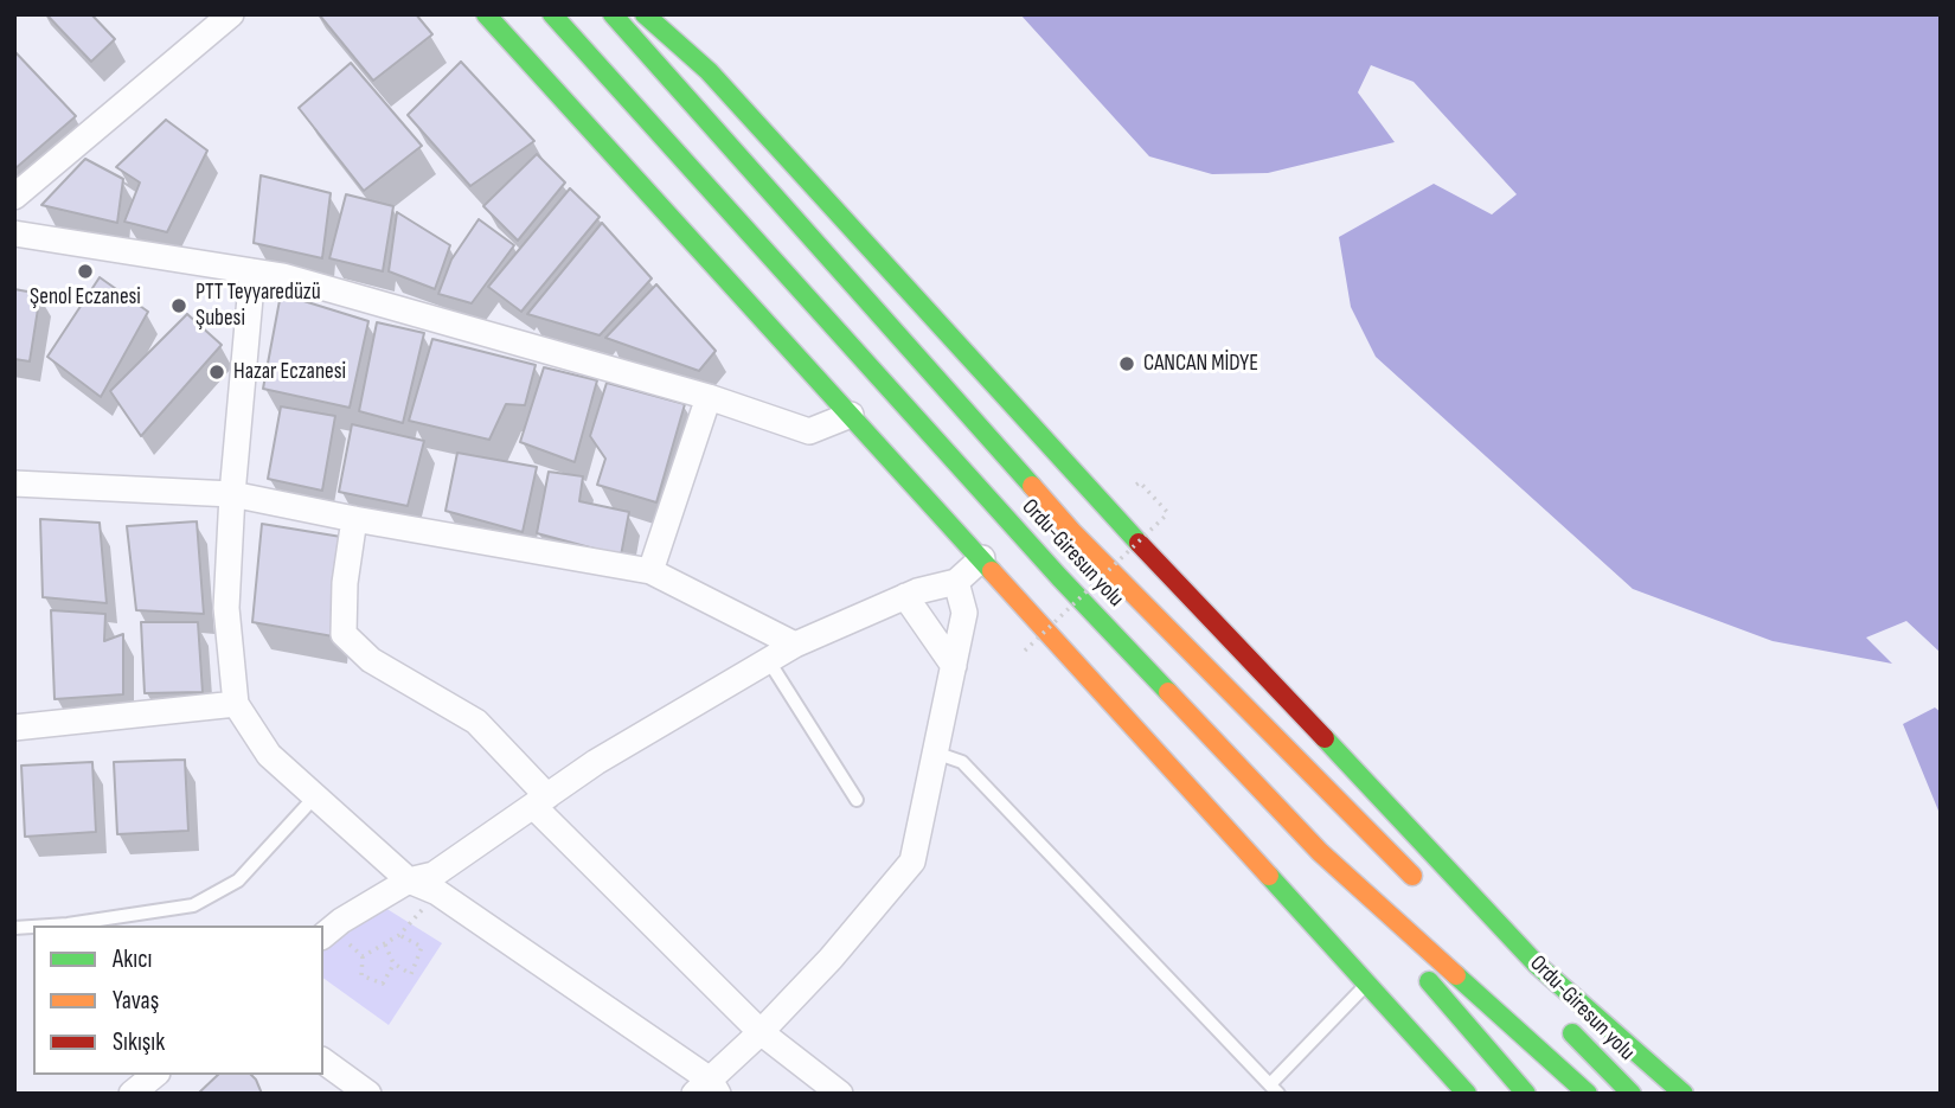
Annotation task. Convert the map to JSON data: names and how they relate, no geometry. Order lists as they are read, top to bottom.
{
  "streets": {
    "main road": ["Ordu-Giresun yolu"]
  },
  "places": [
    "Şenol Eczanesi",
    "PTT Teyyaredüzü Şubesi",
    "CANCAN MİDYE",
    "Hazar Eczanesi"
  ],
  "legend": ["Akıcı", "Yavaş", "Sıkışık"]
}
